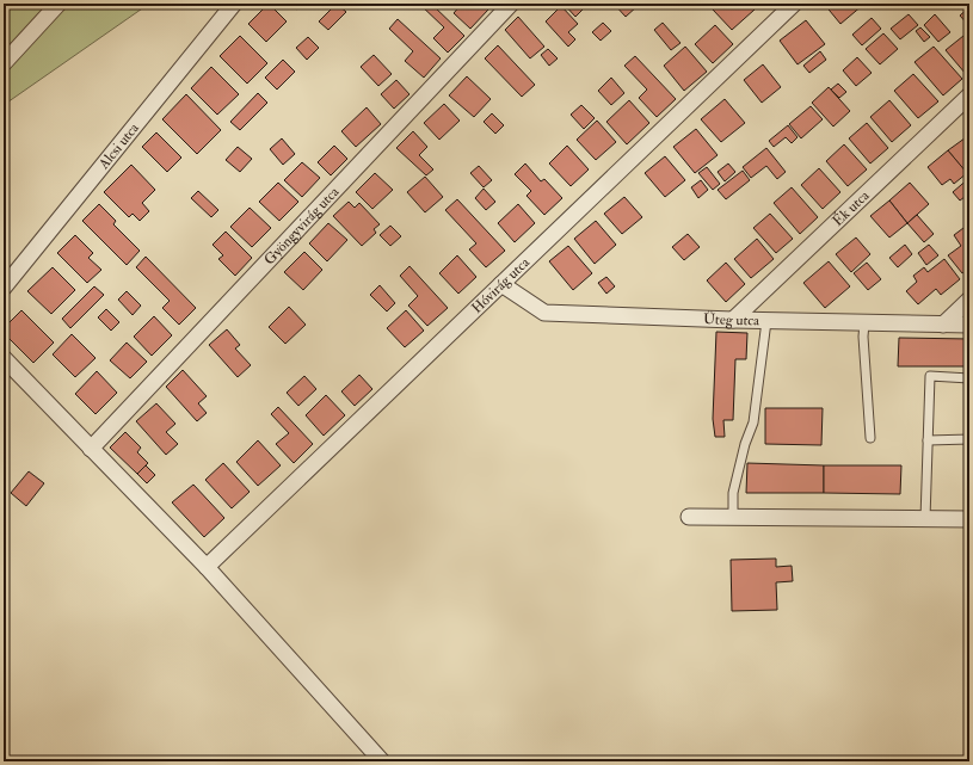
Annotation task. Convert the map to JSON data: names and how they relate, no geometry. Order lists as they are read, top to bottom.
{
  "streets": {
    "street": [
      "Alcsi utca",
      "Ék utca",
      "Gyöngyvirág utca",
      "Hóvirág utca",
      "Üteg utca"
    ]
  },
  "crossings": [
    ["Ék utca", "Üteg utca"],
    ["Hóvirág utca", "Üteg utca"]
  ]
}
